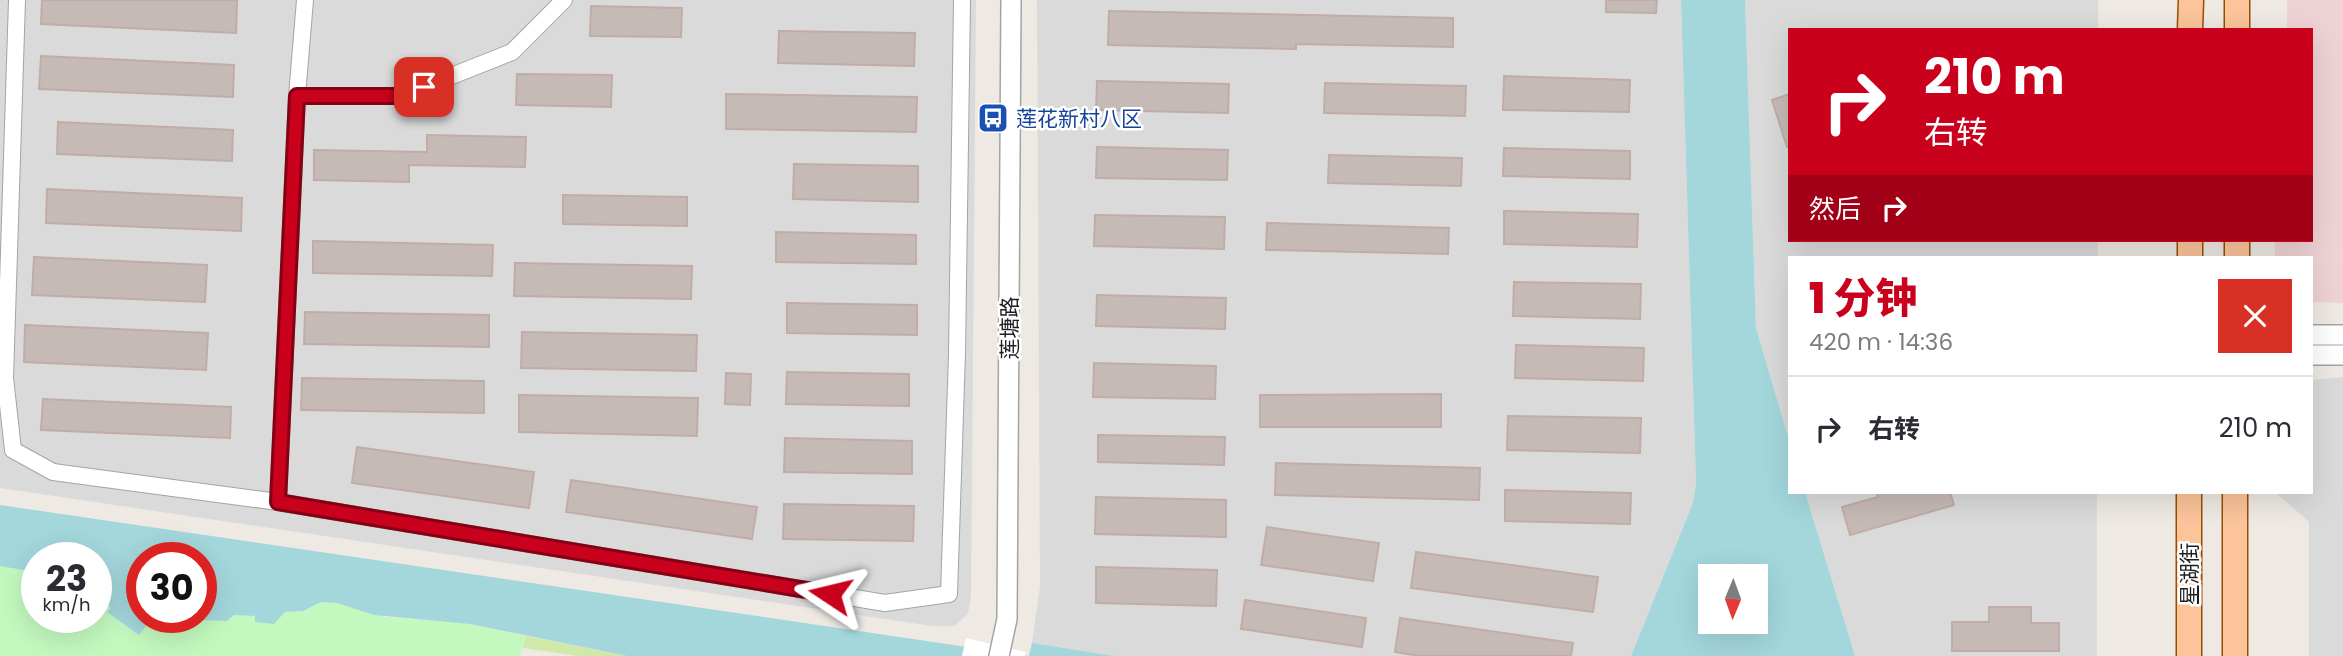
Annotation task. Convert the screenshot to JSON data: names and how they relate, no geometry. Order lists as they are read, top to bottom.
{
  "streets": {
    "main road": ["星湖街"],
    "street": ["莲塘路"]
  },
  "places": {
    "bus stop": ["莲花新村八区"]
  },
  "north": "bottom",
  "page": {
    "turn": ["210 m", "右转"],
    "then": "然后",
    "heading": ["1 分钟", "420 m · 14:36"],
    "list": [
      {
        "name": "右转",
        "value": "210 m"
      }
    ],
    "speed": "23 km/h",
    "limit": "30"
  }
}
